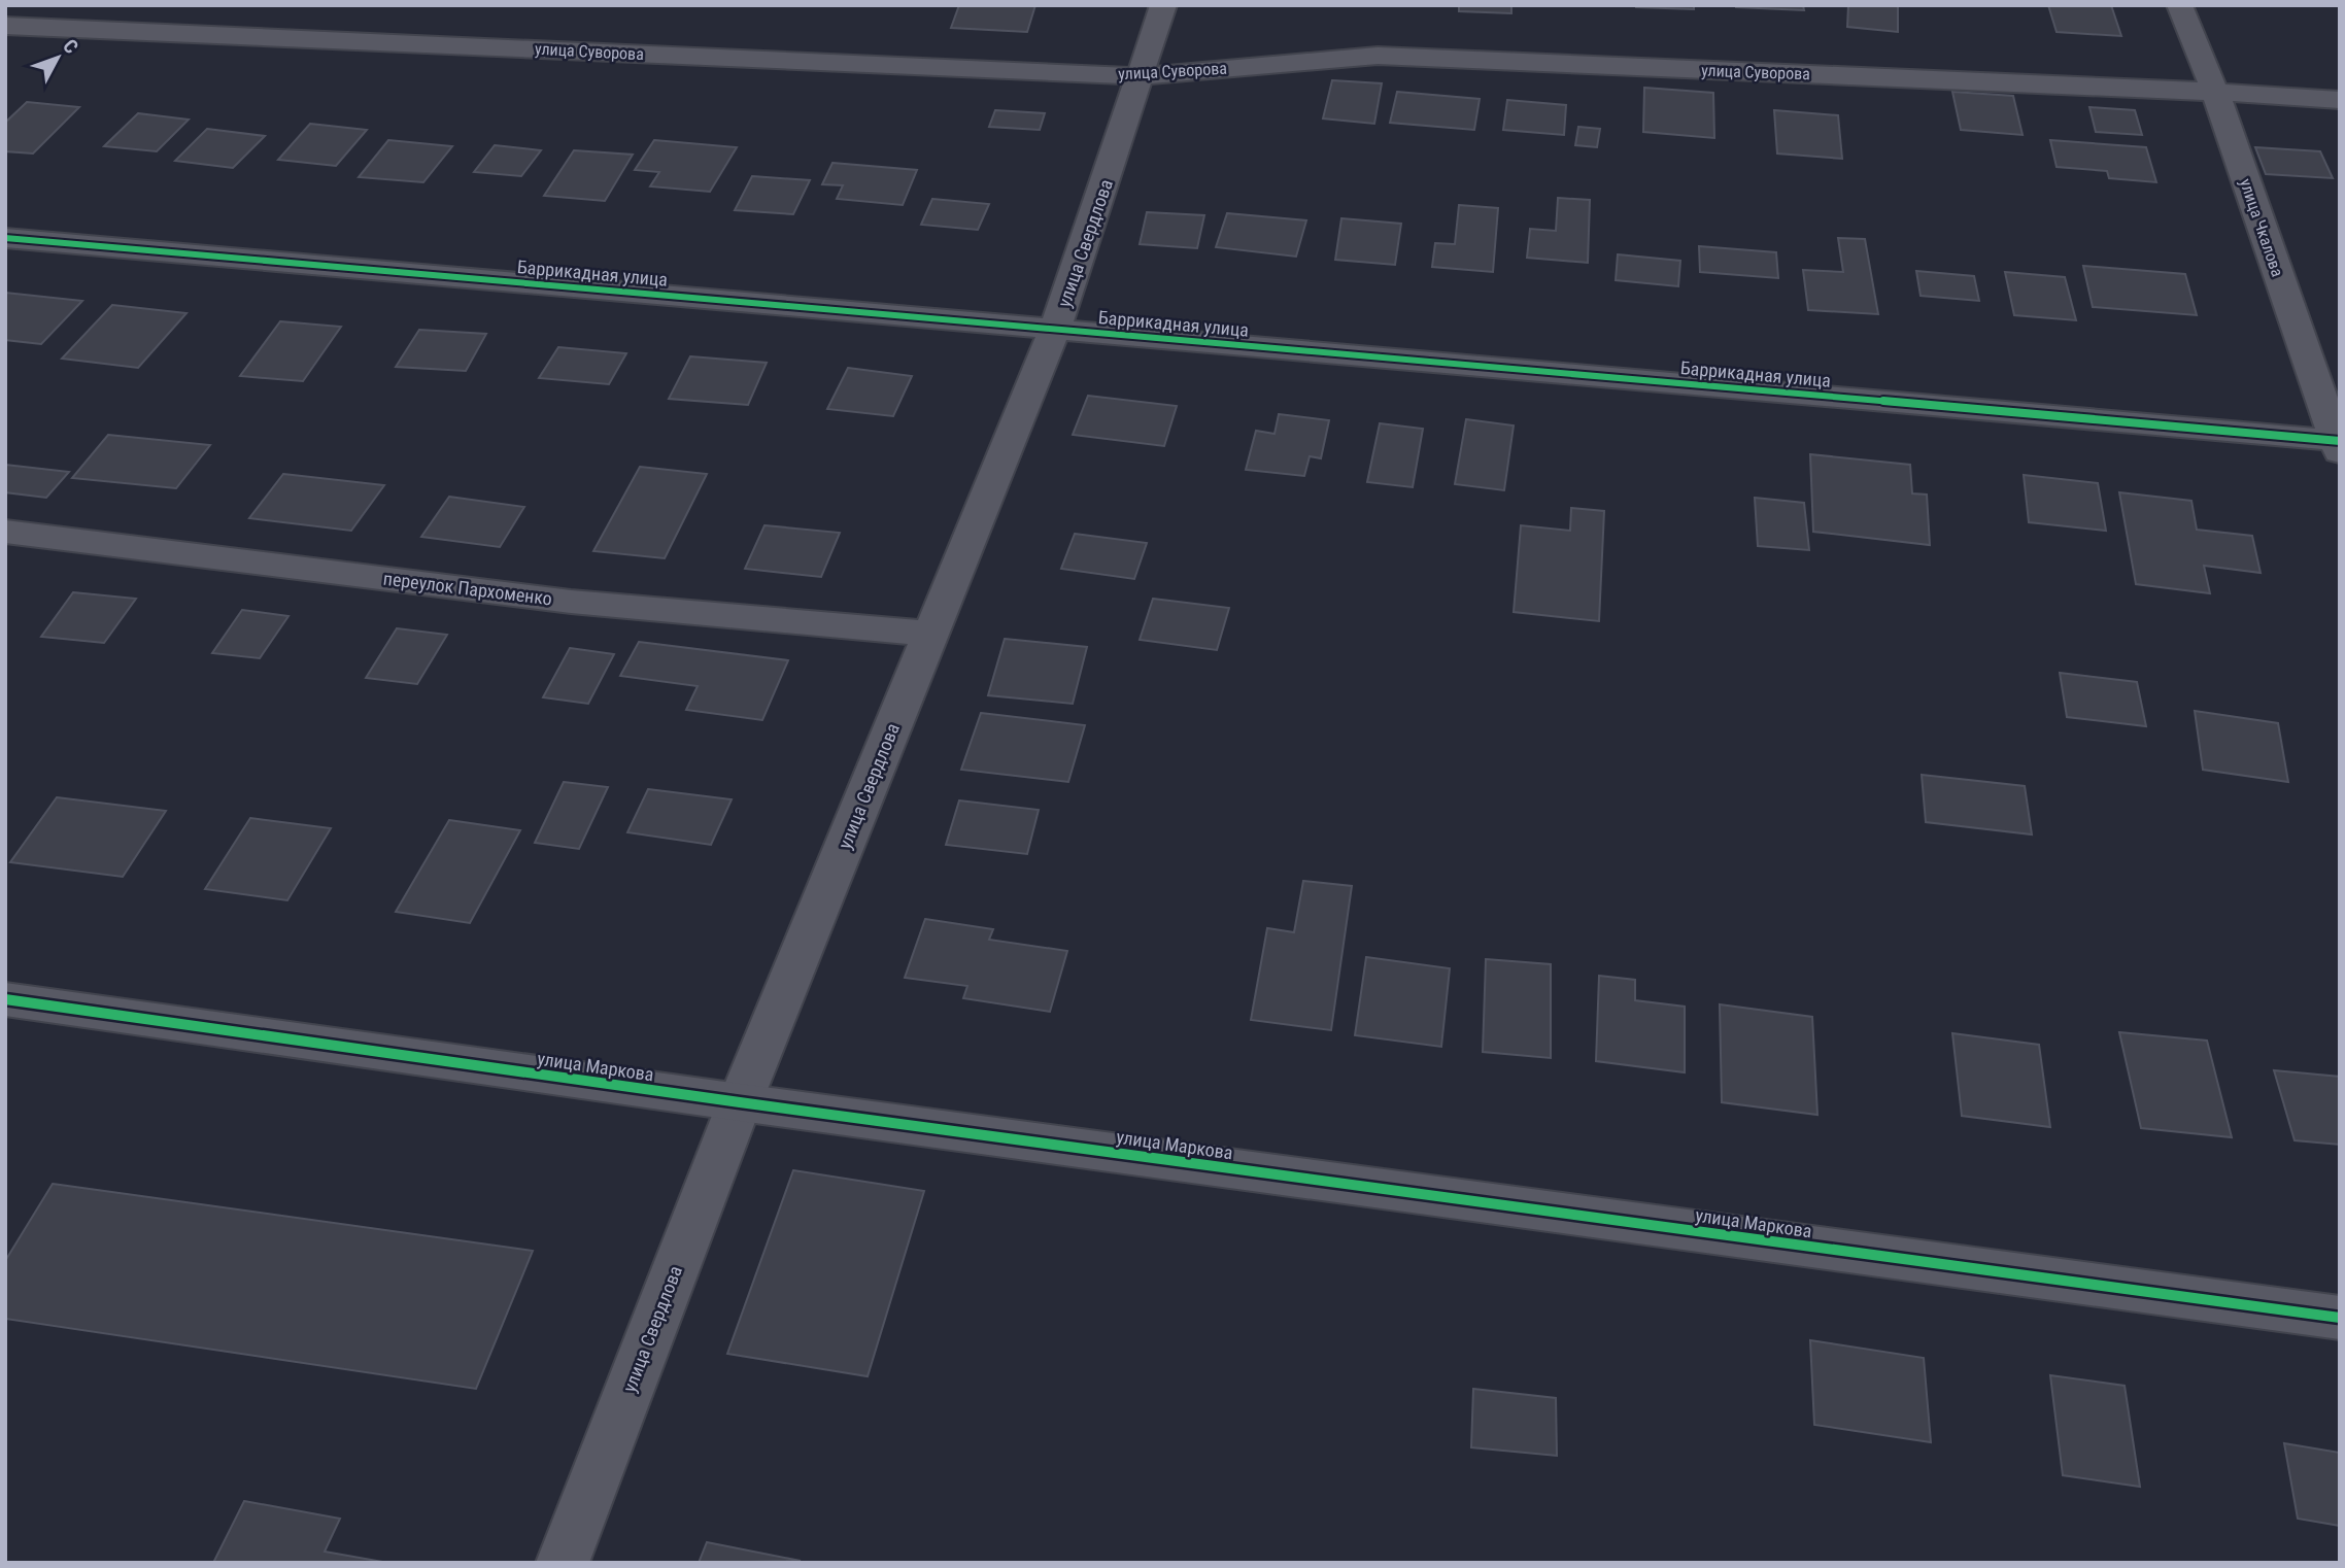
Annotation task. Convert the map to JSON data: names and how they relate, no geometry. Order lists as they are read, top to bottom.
{
  "streets": {
    "street": [
      "улица Суворова",
      "улица Чкалова",
      "улица Свердлова",
      "Баррикадная улица",
      "переулок Пархоменко",
      "улица Маркова"
    ]
  },
  "crossings": [
    ["улица Суворова", "улица Чкалова"],
    ["улица Суворова", "улица Свердлова"],
    ["улица Чкалова", "Баррикадная улица"],
    ["улица Свердлова", "Баррикадная улица"],
    ["улица Свердлова", "переулок Пархоменко"],
    ["улица Свердлова", "улица Маркова"]
  ],
  "north": "top right"
}
